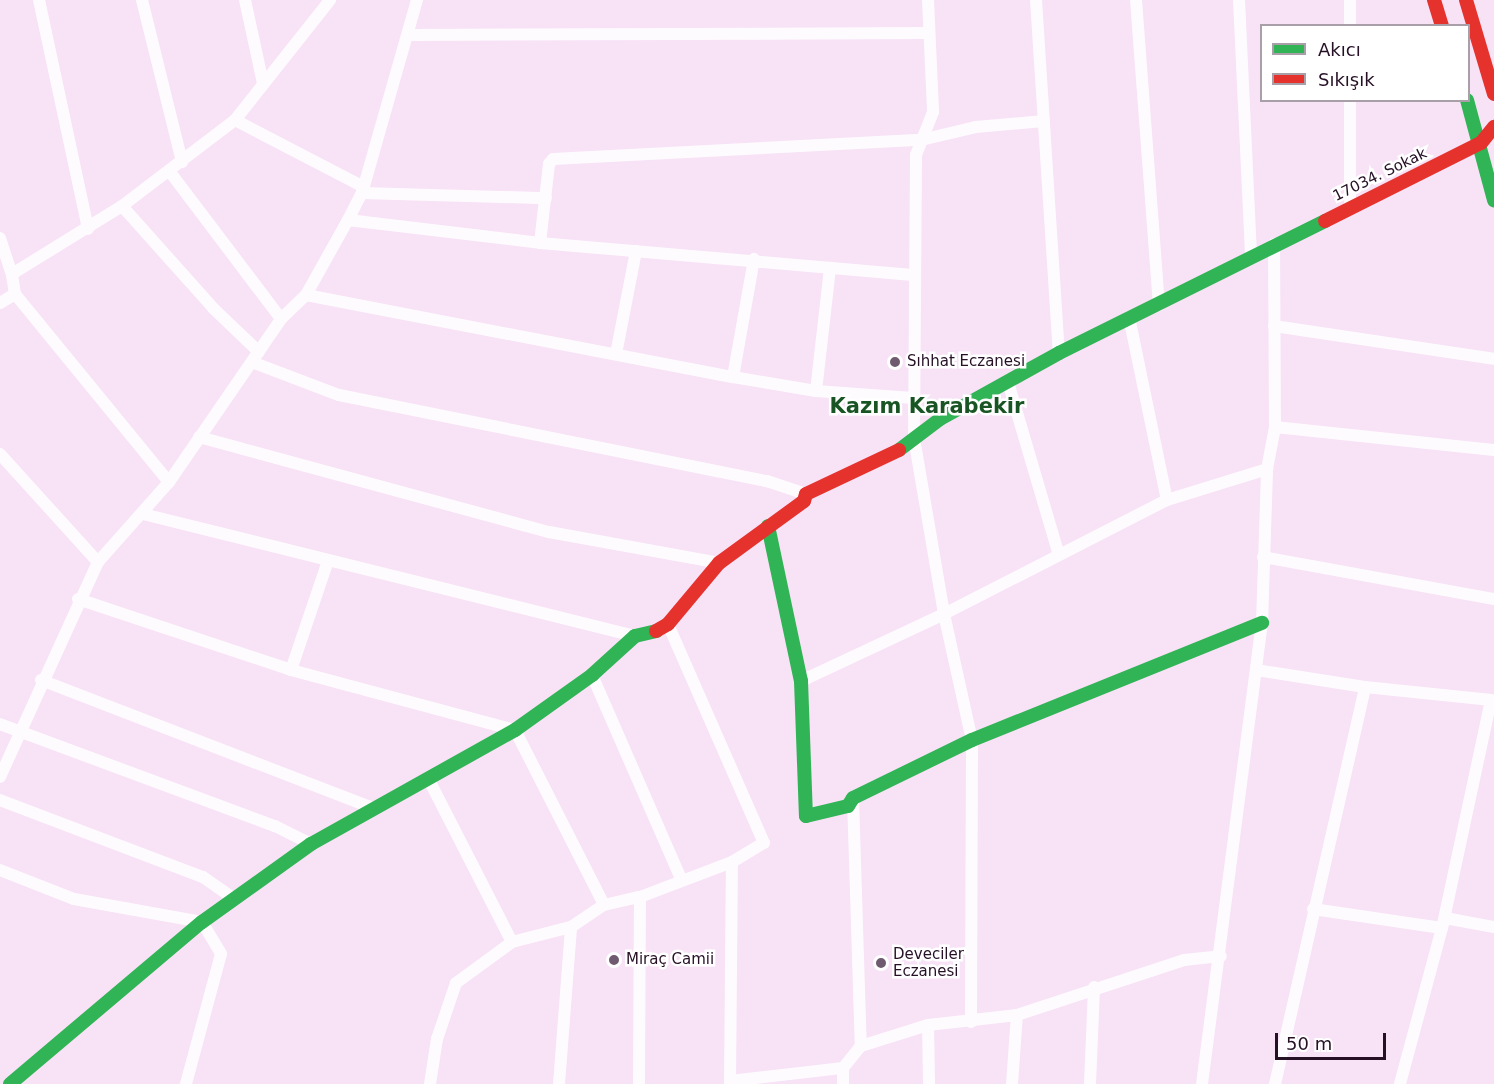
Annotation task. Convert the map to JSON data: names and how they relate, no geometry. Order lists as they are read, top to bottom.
{
  "streets": {
    "main road": ["17034. Sokak"]
  },
  "districts": ["Kazım Karabekir"],
  "places": ["Sıhhat Eczanesi", "Miraç Camii", "Deveciler Eczanesi"],
  "legend": ["Akıcı", "Sıkışık"],
  "scale_bar": "50 m"
}
